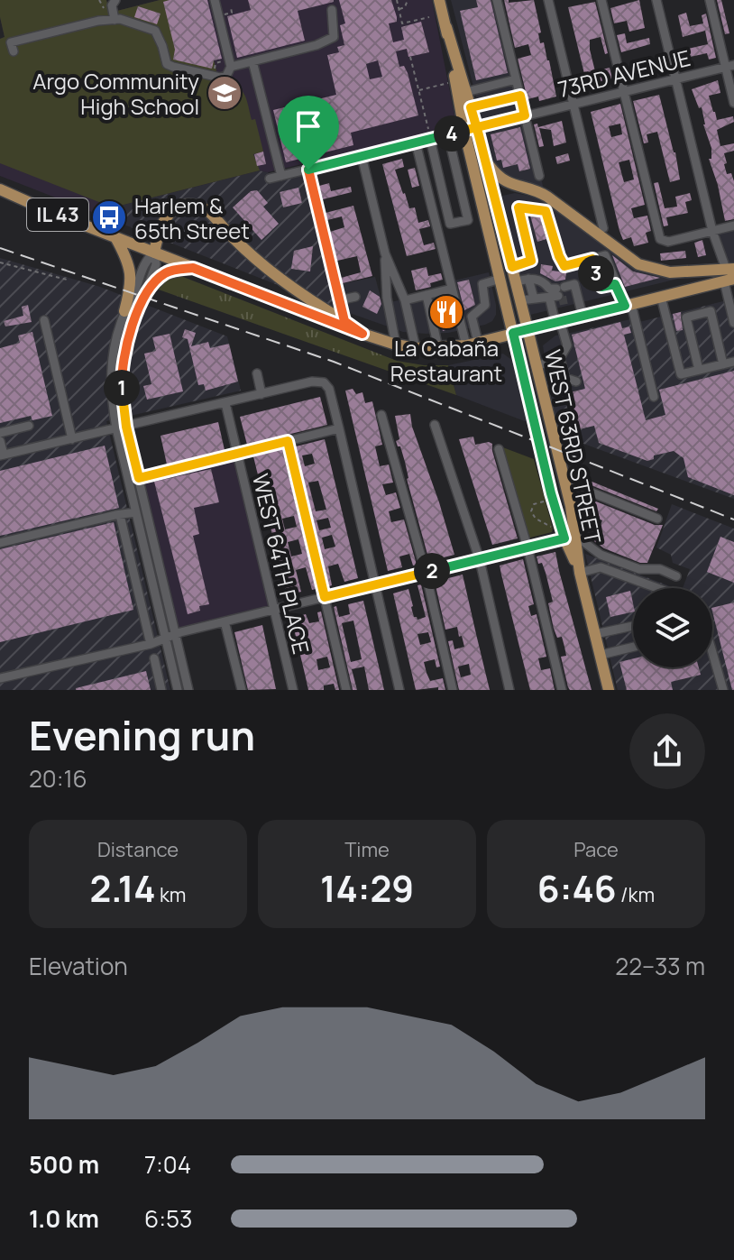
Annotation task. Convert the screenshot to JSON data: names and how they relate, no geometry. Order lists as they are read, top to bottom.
{
  "streets": {
    "main road": ["IL 43", "WEST 63RD STREET"],
    "street": ["73RD AVENUE", "WEST 64TH PLACE"]
  },
  "crossings": [
    ["73RD AVENUE", "WEST 63RD STREET"],
    ["IL 43", "WEST 63RD STREET"]
  ],
  "places": {
    "school or university": ["Argo Community High School"],
    "bus stop": ["Harlem & 65th Street"],
    "restaurant": ["La Cabaña Restaurant"]
  },
  "page": {
    "pins": [
      "4",
      "3",
      "1",
      "2"
    ],
    "heading": ["Evening run", "20:16"],
    "stats": [
      ["Distance", "2.14 km"],
      ["Time", "14:29"],
      ["Pace", "6:46 /km"]
    ],
    "chart": ["Elevation", "22–33 m"],
    "list": [
      {
        "name": "500 m",
        "note": "7:04"
      },
      {
        "name": "1.0 km",
        "note": "6:53"
      }
    ]
  }
}
